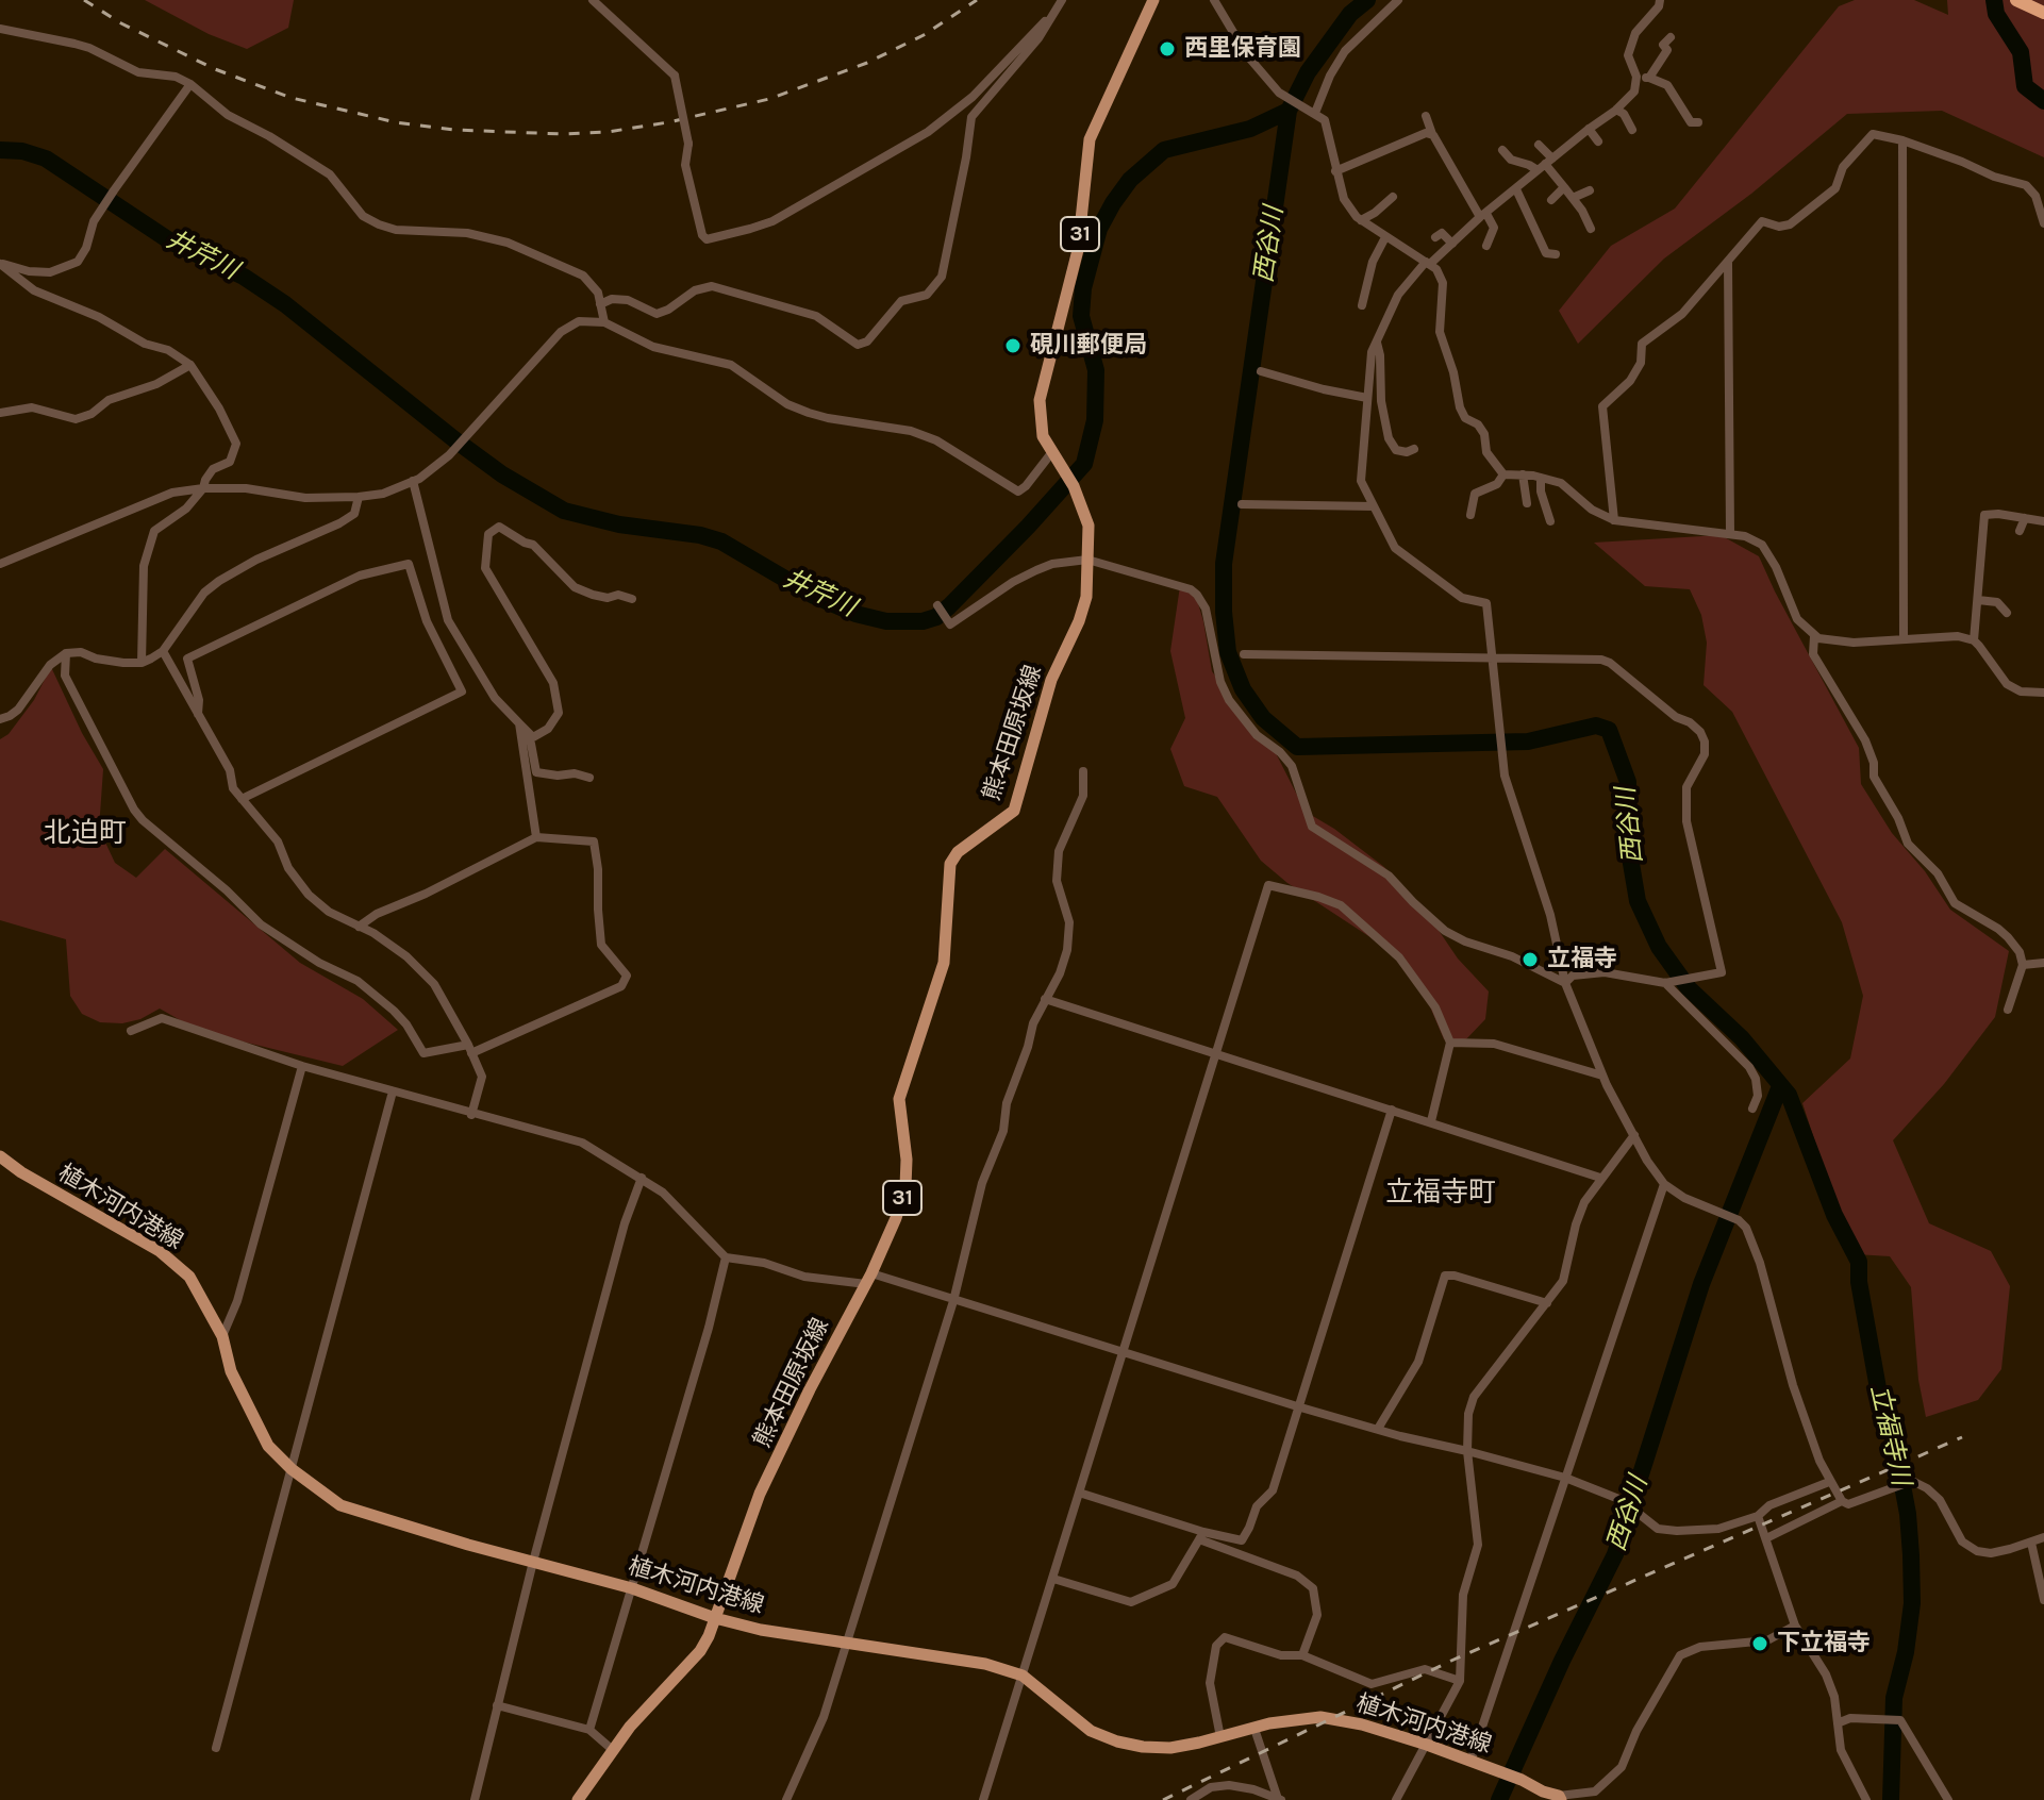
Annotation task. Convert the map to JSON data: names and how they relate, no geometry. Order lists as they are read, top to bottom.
{
  "streets": {
    "main road": ["31", "熊本田原坂線", "植木河内港線"]
  },
  "crossings": [
    ["熊本田原坂線", "植木河内港線"]
  ],
  "districts": ["北迫町", "立福寺町"],
  "water": ["西谷川", "井芹川", "立福寺川"],
  "places": [
    "西里保育園",
    "硯川郵便局",
    "立福寺",
    "下立福寺"
  ]
}
